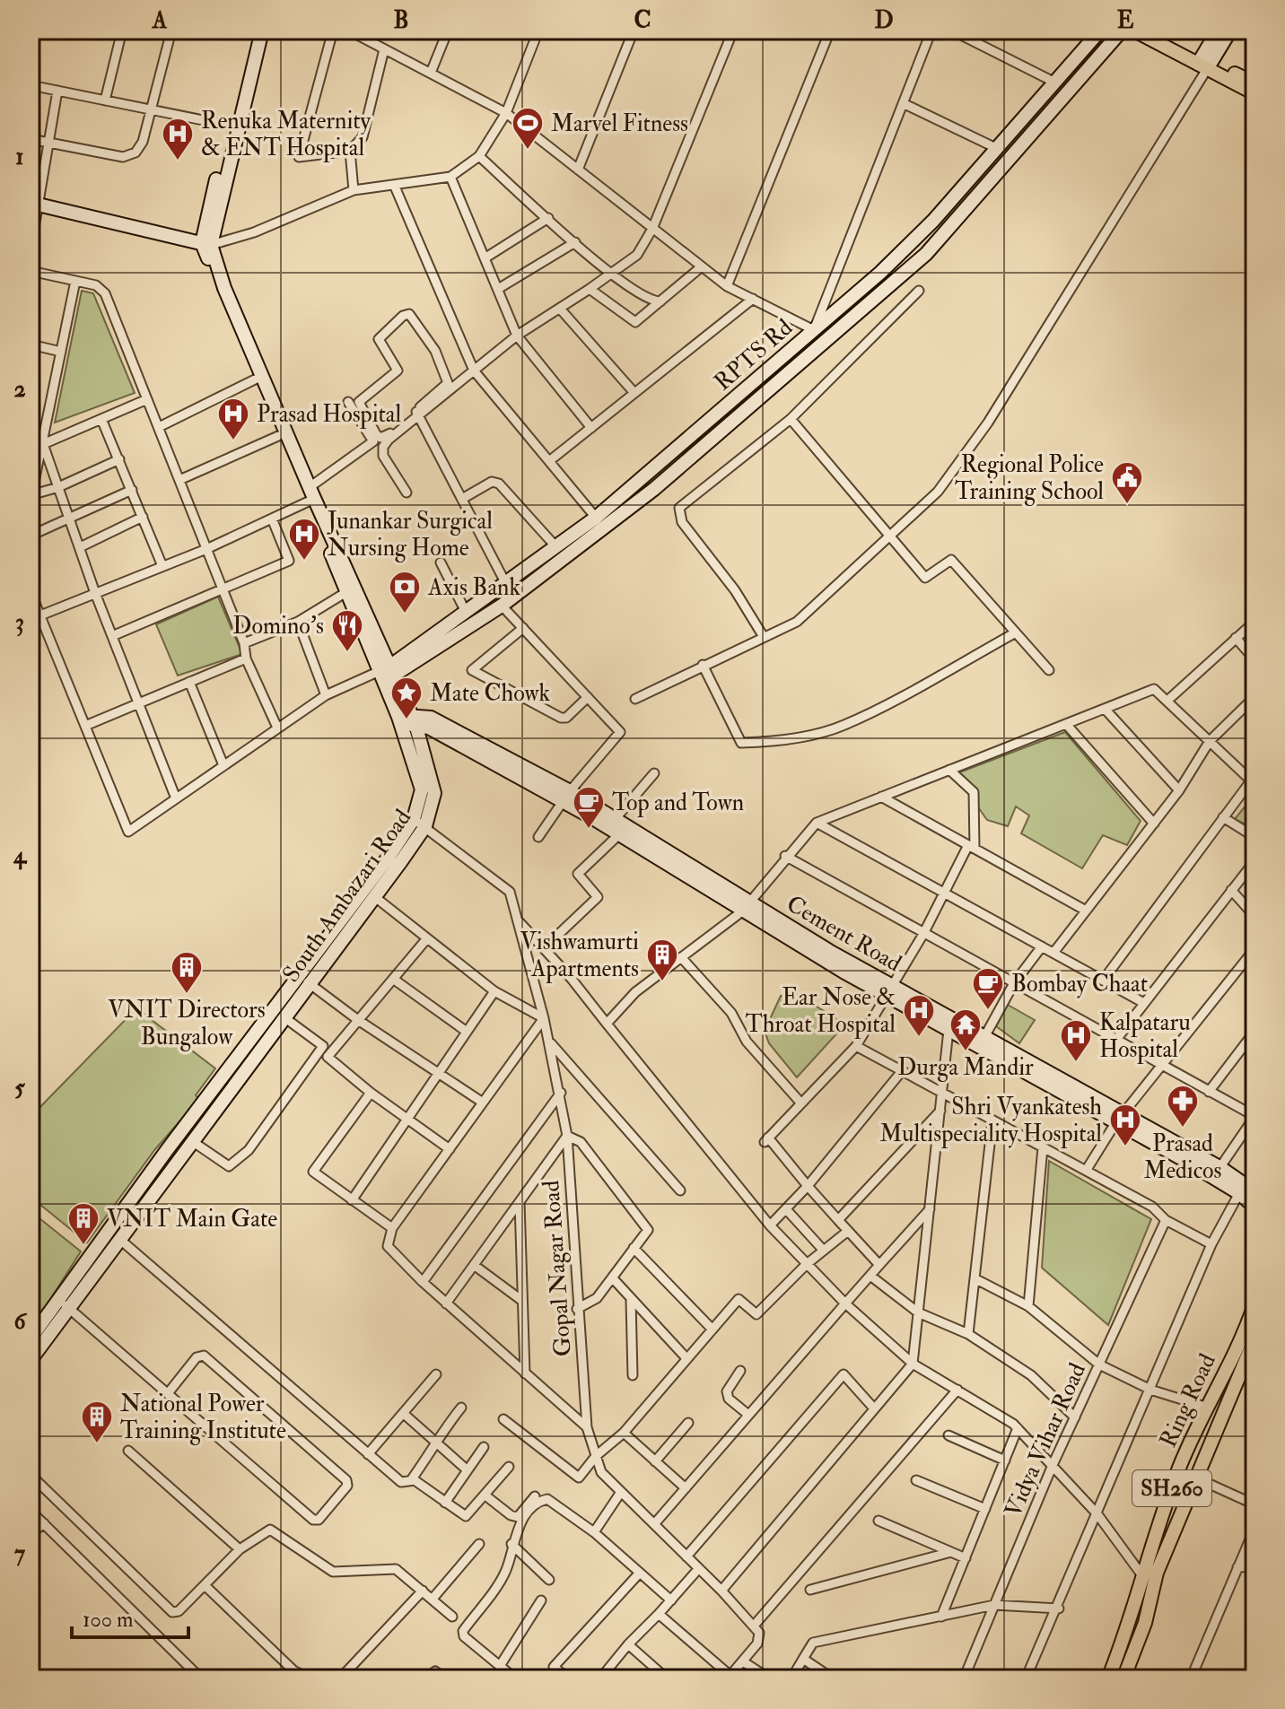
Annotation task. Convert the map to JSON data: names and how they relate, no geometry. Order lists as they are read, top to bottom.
{
  "streets": {
    "main road": [
      "RPTS Rd",
      "South Ambazari Road",
      "Cement Road",
      "Ring Road",
      "SH260"
    ],
    "street": ["Gopal Nagar Road", "Vidya Vihar Road"]
  },
  "crossings": [
    ["RPTS Rd", "South Ambazari Road"],
    ["South Ambazari Road", "Cement Road"],
    ["South Ambazari Road", "Gopal Nagar Road"]
  ],
  "places": {
    "sports": ["Marvel Fitness"],
    "hospital": [
      "Renuka Maternity & ENT Hospital",
      "Prasad Hospital",
      "Junankar Surgical Nursing Home",
      "Ear Nose & Throat Hospital",
      "Kalpataru Hospital",
      "Shri Vyankatesh Multispeciality Hospital"
    ],
    "public building": ["Regional Police Training School"],
    "bank": ["Axis Bank"],
    "restaurant": ["Domino's"],
    "place": ["Mate Chowk"],
    "cafe": ["Top and Town", "Bombay Chaat"],
    "building": [
      "Vishwamurti Apartments",
      "VNIT Directors Bungalow",
      "VNIT Main Gate",
      "National Power Training Institute"
    ],
    "temple": ["Durga Mandir"],
    "pharmacy": ["Prasad Medicos"]
  },
  "scale_bar": "100 m",
  "grid": {
    "columns": [
      "A",
      "B",
      "C",
      "D",
      "E"
    ],
    "rows": [
      "1",
      "2",
      "3",
      "4",
      "5",
      "6",
      "7"
    ]
  }
}
